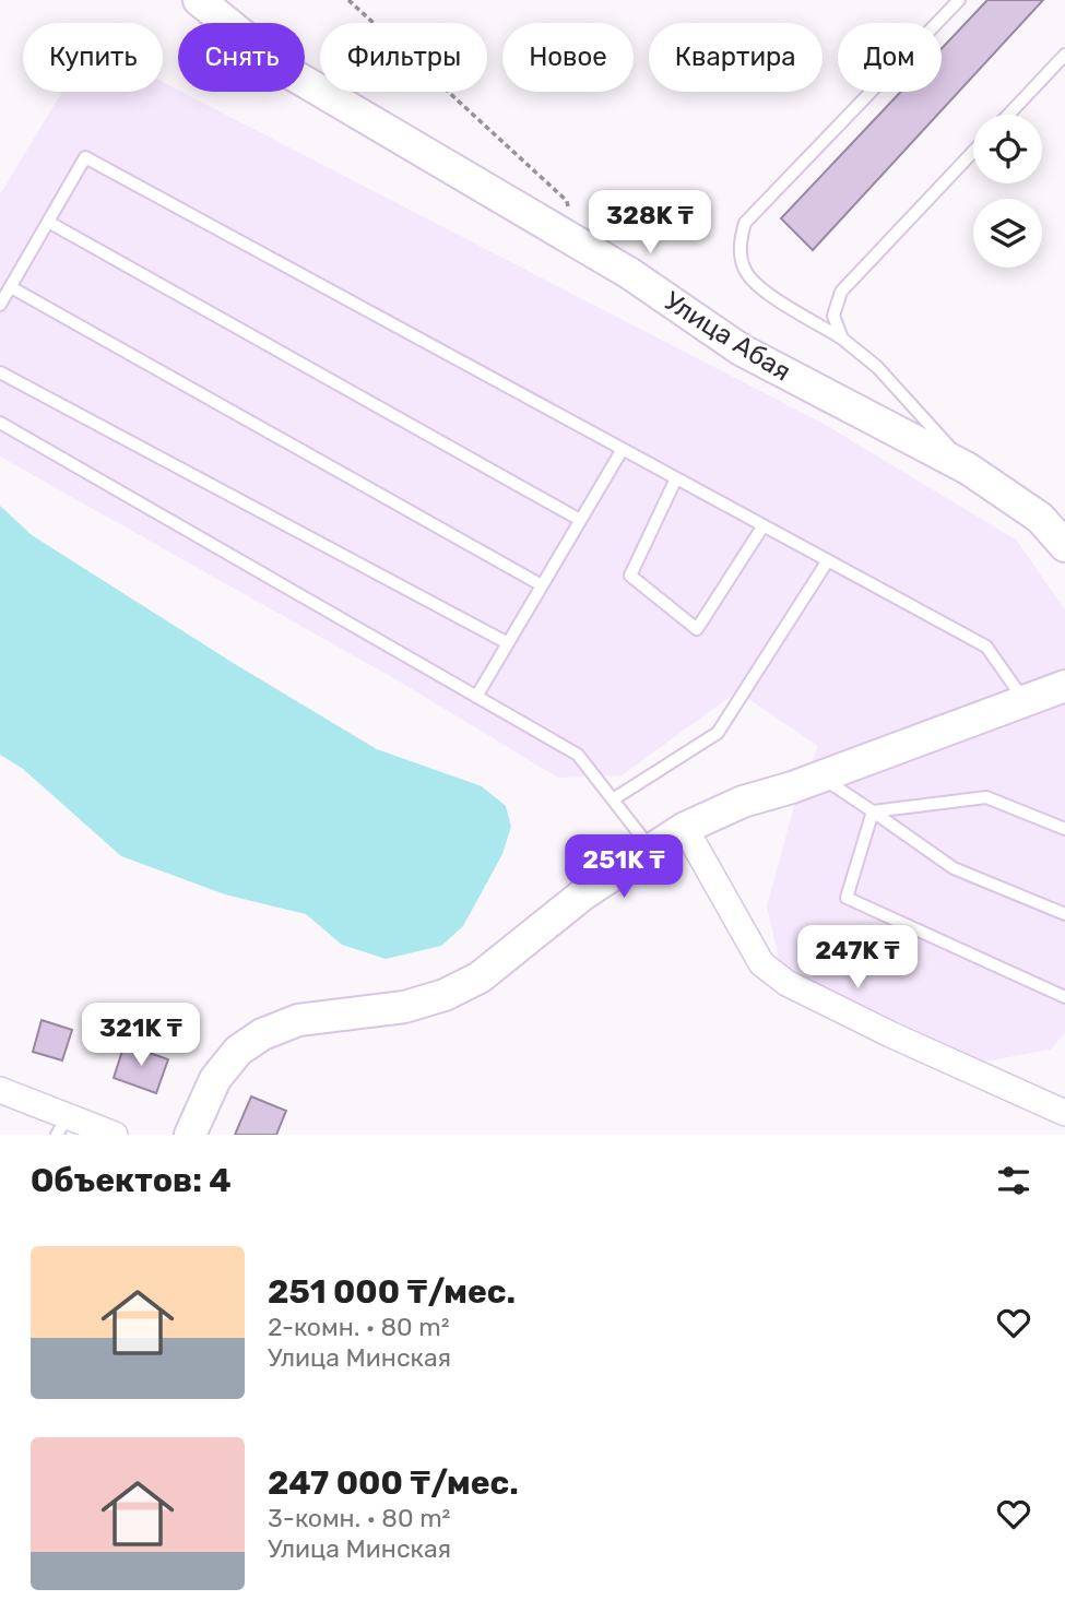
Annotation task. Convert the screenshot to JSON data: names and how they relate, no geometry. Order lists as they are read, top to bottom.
{
  "streets": {
    "street": ["Улица Абая"]
  },
  "page": {
    "chip": [
      "Купить",
      "Снять",
      "Фильтры",
      "Новое",
      "Квартира",
      "Дом"
    ],
    "price": [
      "328K ₸",
      "251K ₸",
      "247K ₸",
      "321K ₸"
    ],
    "heading": "Объектов: 4",
    "list": [
      {
        "name": "251 000 ₸/мес.",
        "note": "2-комн. · 80 m² · Улица Минская"
      },
      {
        "name": "247 000 ₸/мес.",
        "note": "3-комн. · 80 m² · Улица Минская"
      }
    ]
  }
}
